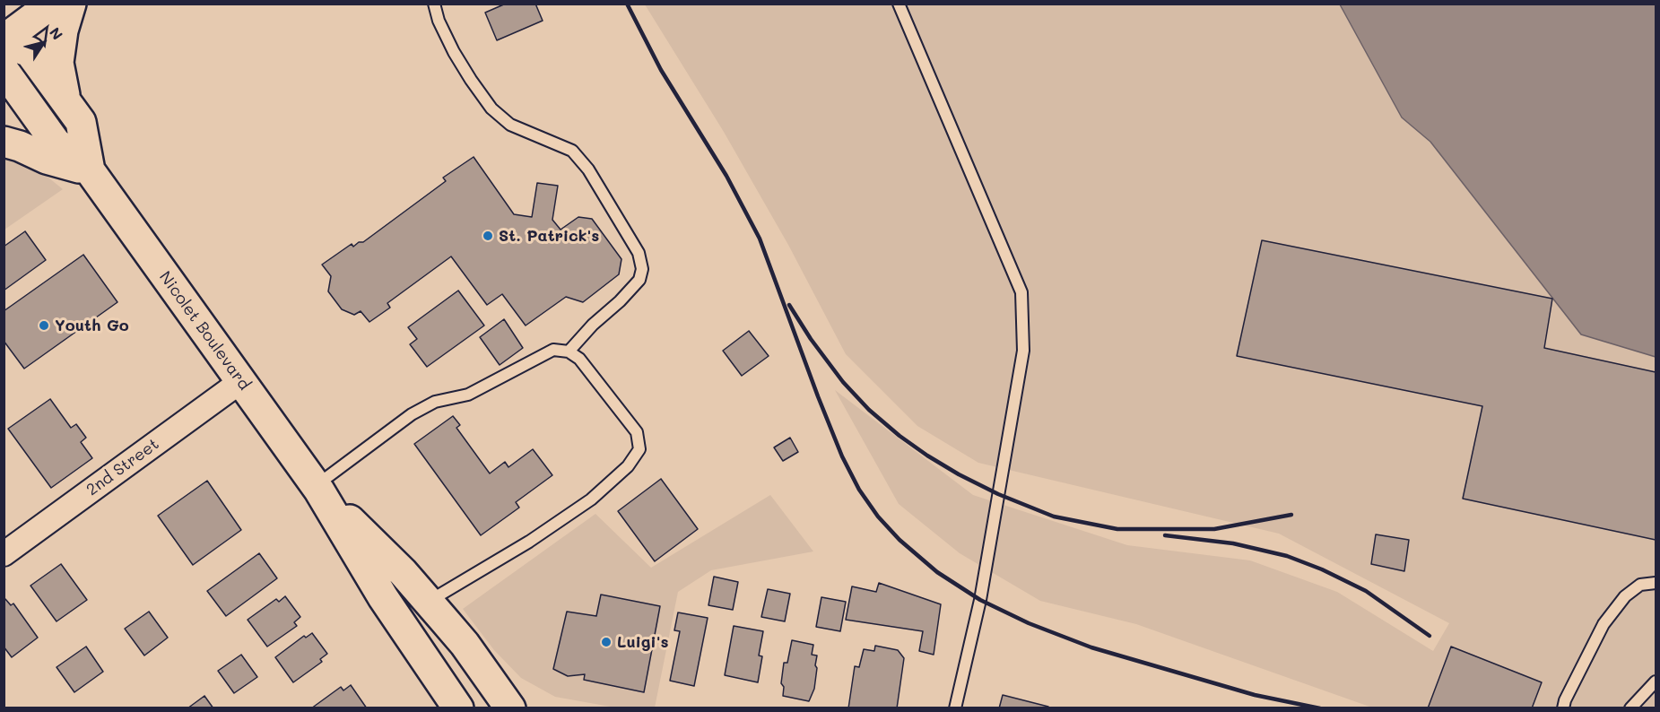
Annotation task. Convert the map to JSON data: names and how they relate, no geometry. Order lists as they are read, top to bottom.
{
  "streets": {
    "main road": ["Nicolet Boulevard"],
    "street": ["2nd Street"]
  },
  "crossings": [
    ["Nicolet Boulevard", "2nd Street"]
  ],
  "places": ["St. Patrick's", "Youth Go", "Luigi's"],
  "north": "top right"
}
